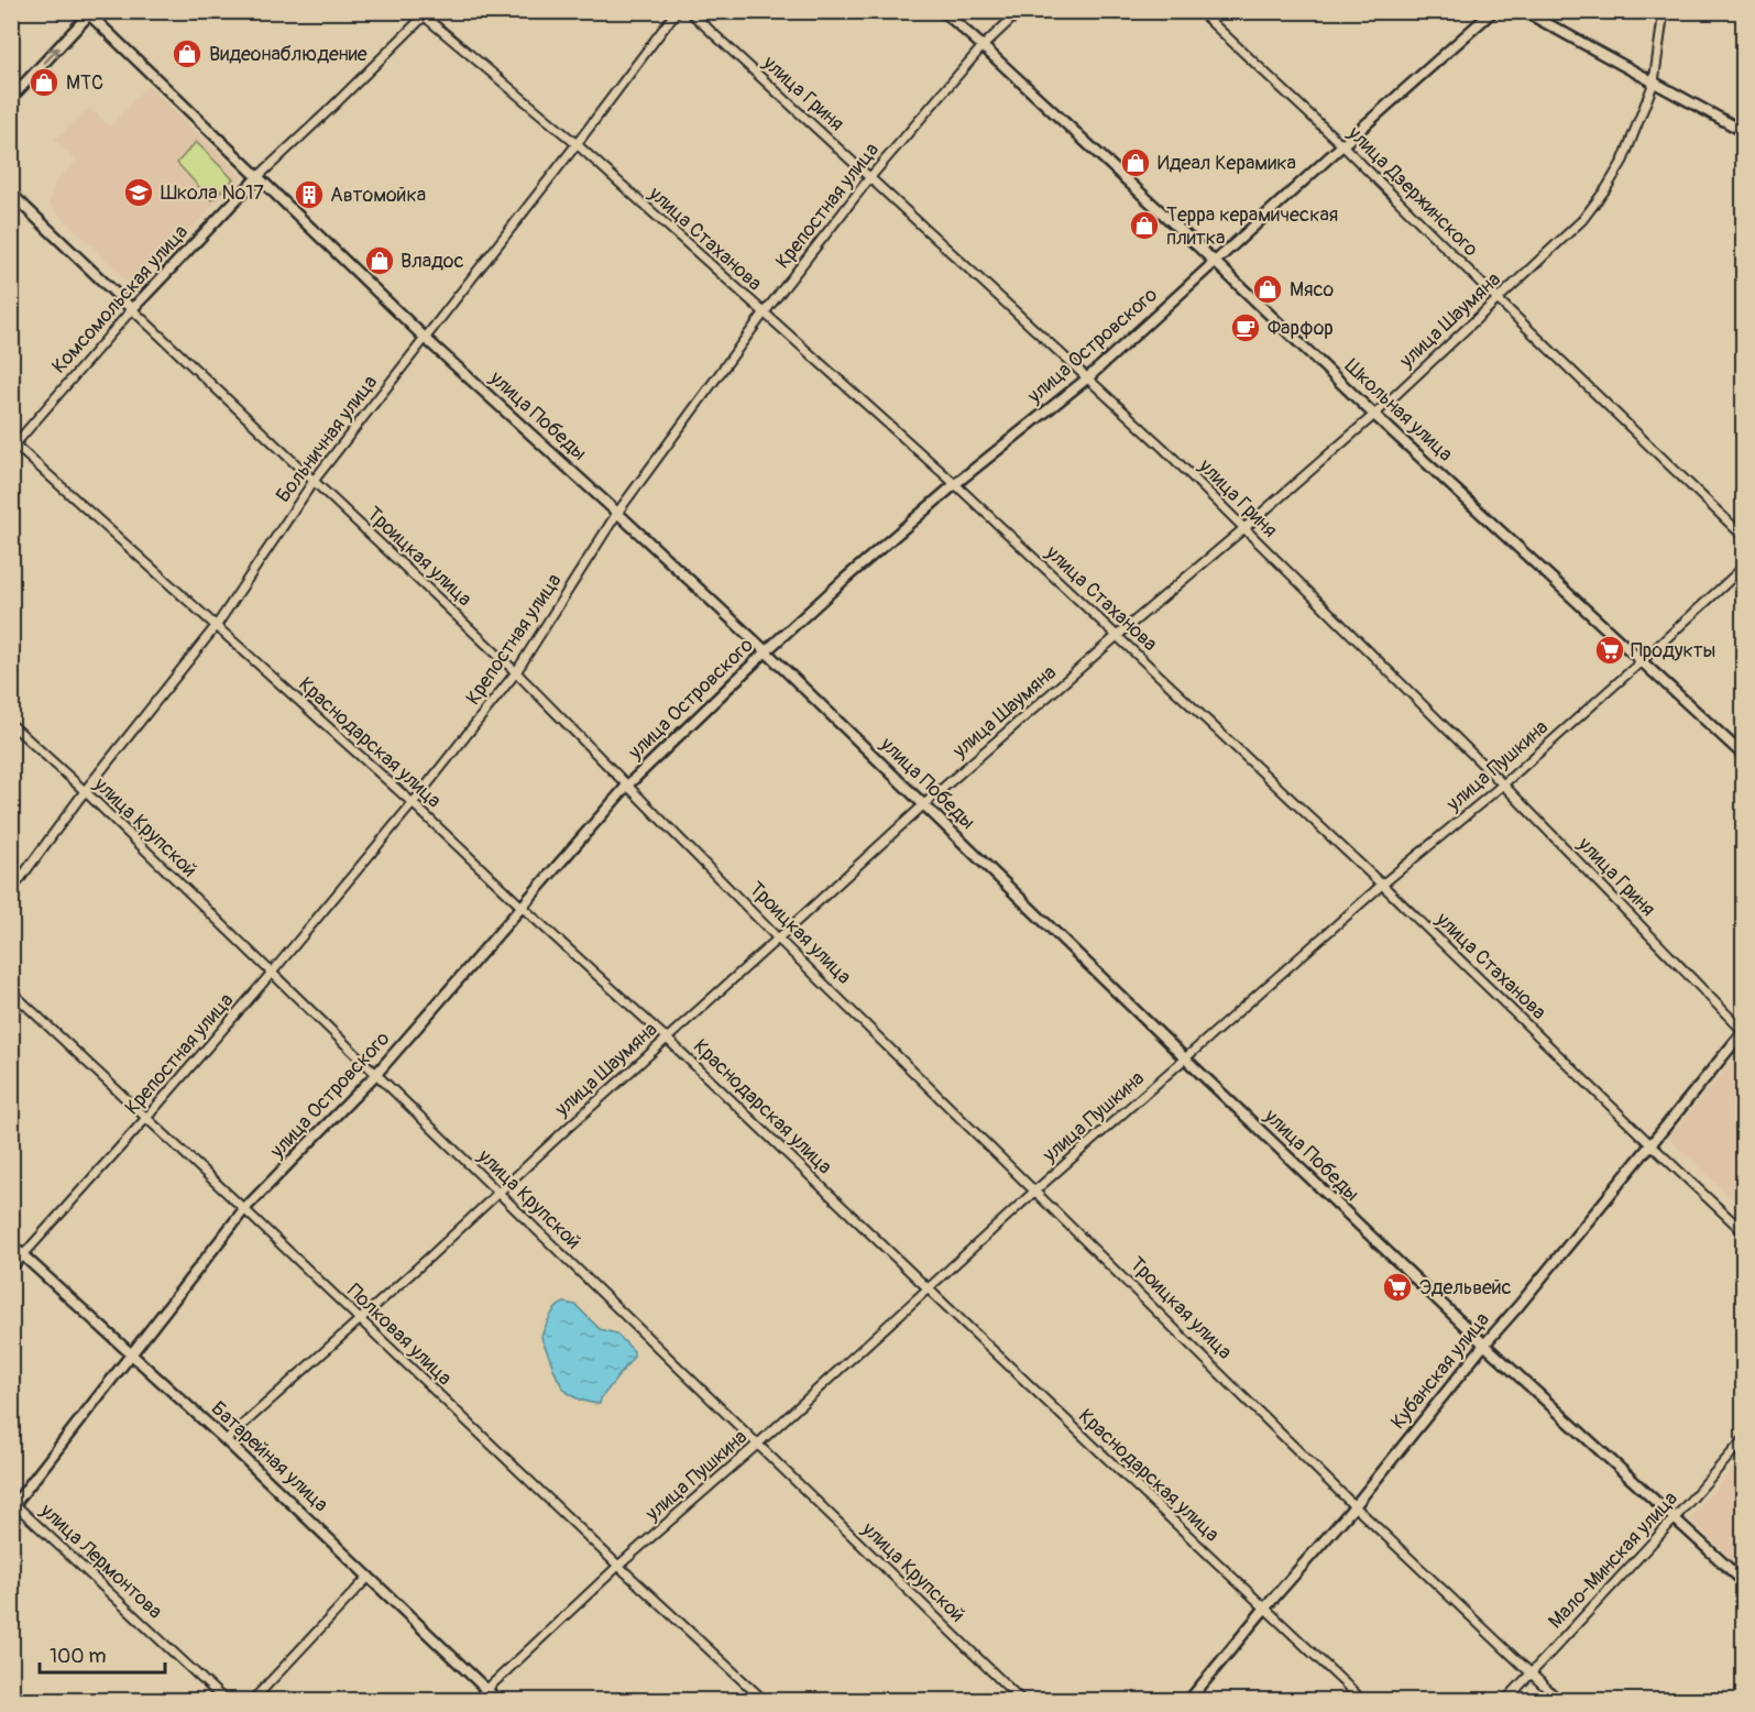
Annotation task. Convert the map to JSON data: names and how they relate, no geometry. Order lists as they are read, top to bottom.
{
  "streets": {
    "street": [
      "улица Гриня",
      "улица Дзержинского",
      "Крепостная улица",
      "улица Стаханова",
      "Комсомольская улица",
      "улица Шаумяна",
      "улица Островского",
      "Школьная улица",
      "улица Победы",
      "Больничная улица",
      "Троицкая улица",
      "Краснодарская улица",
      "улица Пушкина",
      "улица Крупской",
      "Полковая улица",
      "Кубанская улица",
      "Батарейная улица",
      "Мало-Минская улица",
      "улица Лермонтова"
    ]
  },
  "crossings": [
    ["улица Гриня", "Крепостная улица"],
    ["улица Гриня", "улица Шаумяна"],
    ["улица Гриня", "улица Островского"],
    ["улица Гриня", "улица Пушкина"],
    ["улица Гриня", "Кубанская улица"],
    ["улица Дзержинского", "улица Шаумяна"],
    ["улица Дзержинского", "улица Островского"],
    ["Крепостная улица", "улица Стаханова"],
    ["Крепостная улица", "Школьная улица"],
    ["Крепостная улица", "улица Победы"],
    ["Крепостная улица", "Троицкая улица"],
    ["Крепостная улица", "Краснодарская улица"],
    ["Крепостная улица", "улица Крупской"],
    ["Крепостная улица", "Полковая улица"],
    ["Крепостная улица", "Батарейная улица"],
    ["улица Стаханова", "Комсомольская улица"],
    ["улица Стаханова", "улица Шаумяна"],
    ["улица Стаханова", "улица Островского"],
    ["улица Стаханова", "Больничная улица"],
    ["улица Стаханова", "улица Пушкина"],
    ["улица Стаханова", "Кубанская улица"],
    ["Комсомольская улица", "улица Победы"],
    ["Комсомольская улица", "Троицкая улица"],
    ["Комсомольская улица", "Краснодарская улица"],
    ["улица Шаумяна", "Школьная улица"],
    ["улица Шаумяна", "улица Победы"],
    ["улица Шаумяна", "Троицкая улица"],
    ["улица Шаумяна", "Краснодарская улица"],
    ["улица Шаумяна", "улица Крупской"],
    ["улица Шаумяна", "Полковая улица"],
    ["улица Шаумяна", "Батарейная улица"],
    ["улица Островского", "Школьная улица"],
    ["улица Островского", "улица Победы"],
    ["улица Островского", "Троицкая улица"],
    ["улица Островского", "Краснодарская улица"],
    ["улица Островского", "улица Крупской"],
    ["улица Островского", "Полковая улица"],
    ["улица Островского", "Батарейная улица"],
    ["улица Островского", "улица Лермонтова"],
    ["Школьная улица", "улица Пушкина"],
    ["улица Победы", "Больничная улица"],
    ["улица Победы", "улица Пушкина"],
    ["улица Победы", "Кубанская улица"],
    ["улица Победы", "Мало-Минская улица"],
    ["Больничная улица", "Троицкая улица"],
    ["Больничная улица", "Краснодарская улица"],
    ["Больничная улица", "улица Крупской"],
    ["Троицкая улица", "улица Пушкина"],
    ["Троицкая улица", "Кубанская улица"],
    ["Троицкая улица", "Мало-Минская улица"],
    ["Краснодарская улица", "улица Пушкина"],
    ["Краснодарская улица", "Кубанская улица"],
    ["улица Пушкина", "улица Крупской"],
    ["улица Пушкина", "Полковая улица"],
    ["улица Пушкина", "Батарейная улица"]
  ],
  "places": {
    "shop": [
      "Видеонаблюдение",
      "МТС",
      "Идеал Керамика",
      "Терра керамическая плитка",
      "Владос",
      "Мясо"
    ],
    "school or university": ["Школа №17"],
    "building": ["Автомойка"],
    "cafe": ["Фарфор"],
    "supermarket": ["Продукты", "Эдельвейс"]
  },
  "scale_bar": "100 m"
}
